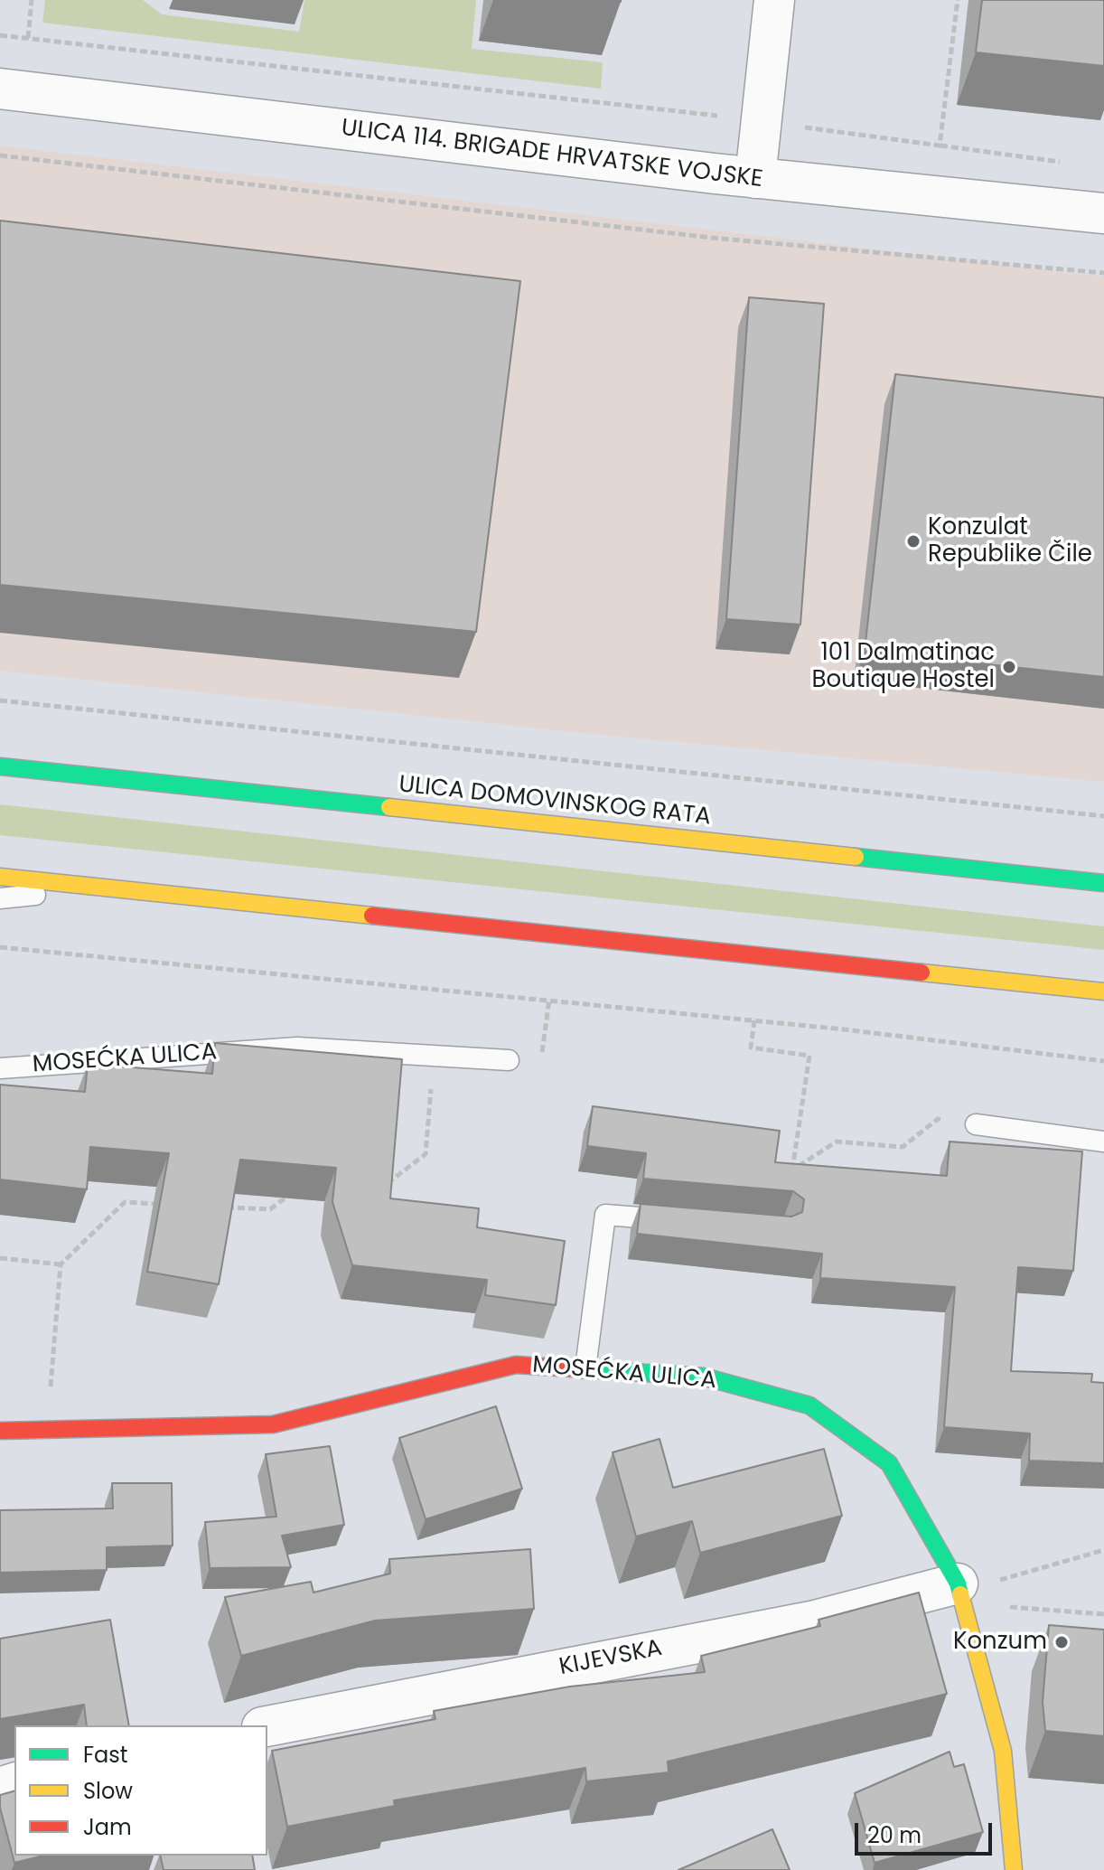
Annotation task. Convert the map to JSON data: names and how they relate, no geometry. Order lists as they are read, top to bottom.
{
  "streets": {
    "main road": ["ULICA DOMOVINSKOG RATA", "MOSEĆKA ULICA"],
    "street": ["ULICA 114. BRIGADE HRVATSKE VOJSKE", "KIJEVSKA"]
  },
  "crossings": [
    ["MOSEĆKA ULICA", "KIJEVSKA"]
  ],
  "places": ["Konzulat Republike Čile", "101 Dalmatinac Boutique Hostel", "Konzum"],
  "legend": ["Fast", "Slow", "Jam"],
  "scale_bar": "20 m"
}
